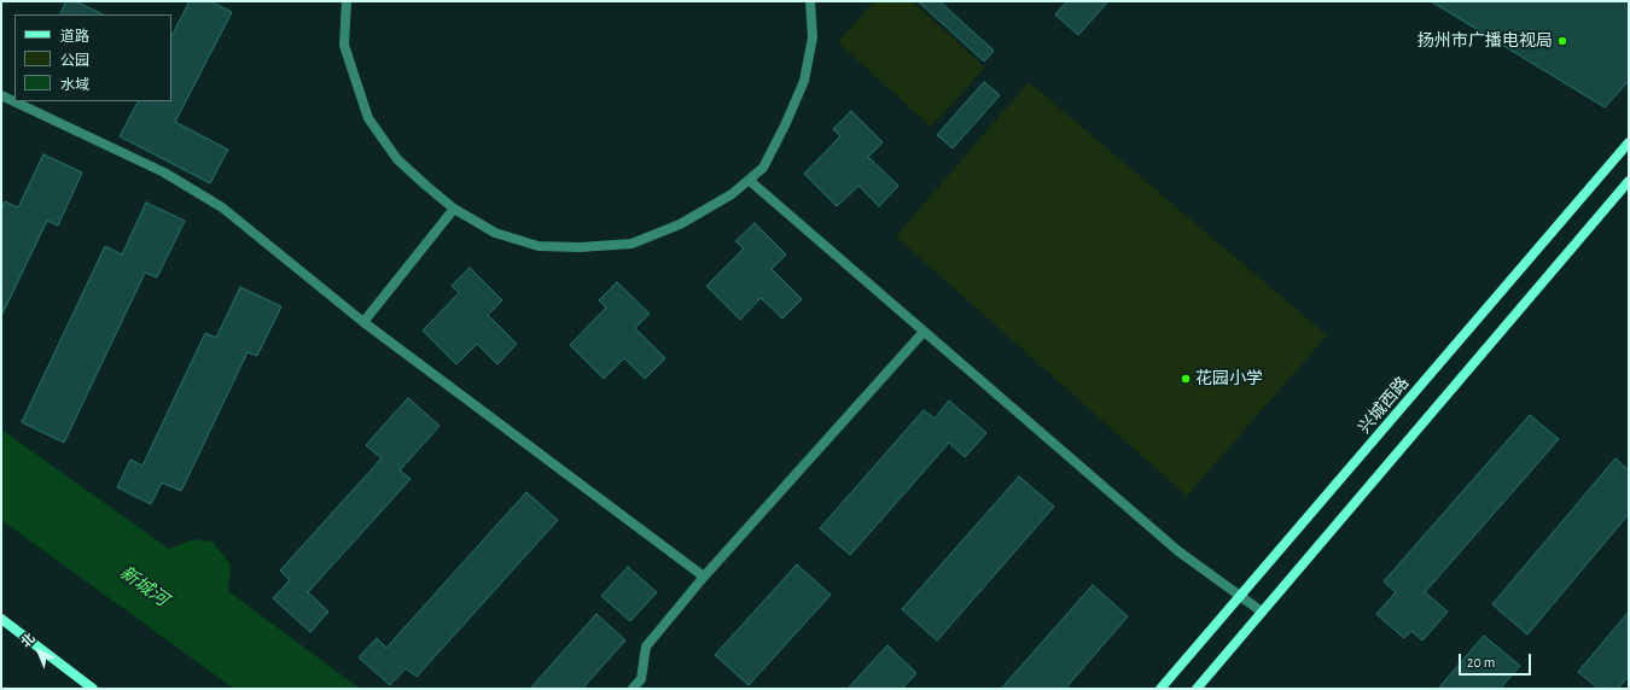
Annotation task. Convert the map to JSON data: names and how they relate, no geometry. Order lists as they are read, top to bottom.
{
  "streets": {
    "street": ["兴城西路"]
  },
  "water": ["新城河"],
  "places": ["扬州市广播电视局", "花园小学"],
  "legend": ["道路", "公园", "水域"],
  "scale_bar": "20 m",
  "north": "top left"
}
